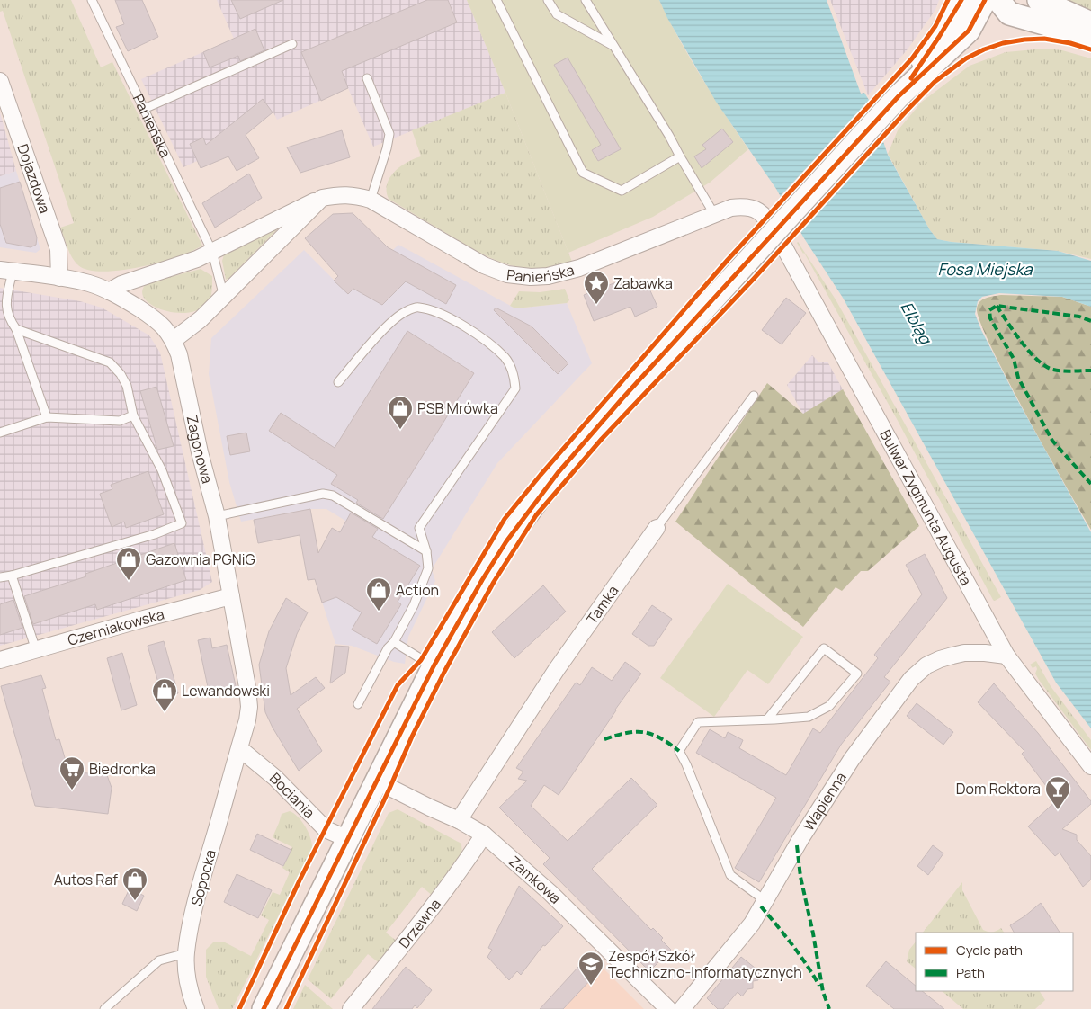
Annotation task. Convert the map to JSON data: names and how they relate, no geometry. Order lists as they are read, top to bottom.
{
  "streets": {
    "street": [
      "Panieńska",
      "Dojazdowa",
      "Zagonowa",
      "Bulwar Zygmunta Augusta",
      "Tamka",
      "Czerniakowska",
      "Bociania",
      "Wapienna",
      "Sopocka",
      "Zamkowa",
      "Drzewna"
    ]
  },
  "crossings": [
    ["Panieńska", "Zagonowa"],
    ["Panieńska", "Bulwar Zygmunta Augusta"],
    ["Dojazdowa", "Zagonowa"],
    ["Zagonowa", "Czerniakowska"],
    ["Zagonowa", "Bociania"],
    ["Zagonowa", "Sopocka"],
    ["Bulwar Zygmunta Augusta", "Wapienna"],
    ["Tamka", "Zamkowa"],
    ["Bociania", "Sopocka"],
    ["Zamkowa", "Drzewna"]
  ],
  "water": ["Fosa Miejska", "Elbląg"],
  "places": {
    "place": ["Zabawka"],
    "shop": [
      "PSB Mrówka",
      "Gazownia PGNiG",
      "Action",
      "Lewandowski",
      "Autos Raf"
    ],
    "supermarket": ["Biedronka"],
    "bar": ["Dom Rektora"],
    "school or university": ["Zespół Szkół Techniczno-Informatycznych"]
  },
  "legend": ["Cycle path", "Path"]
}
